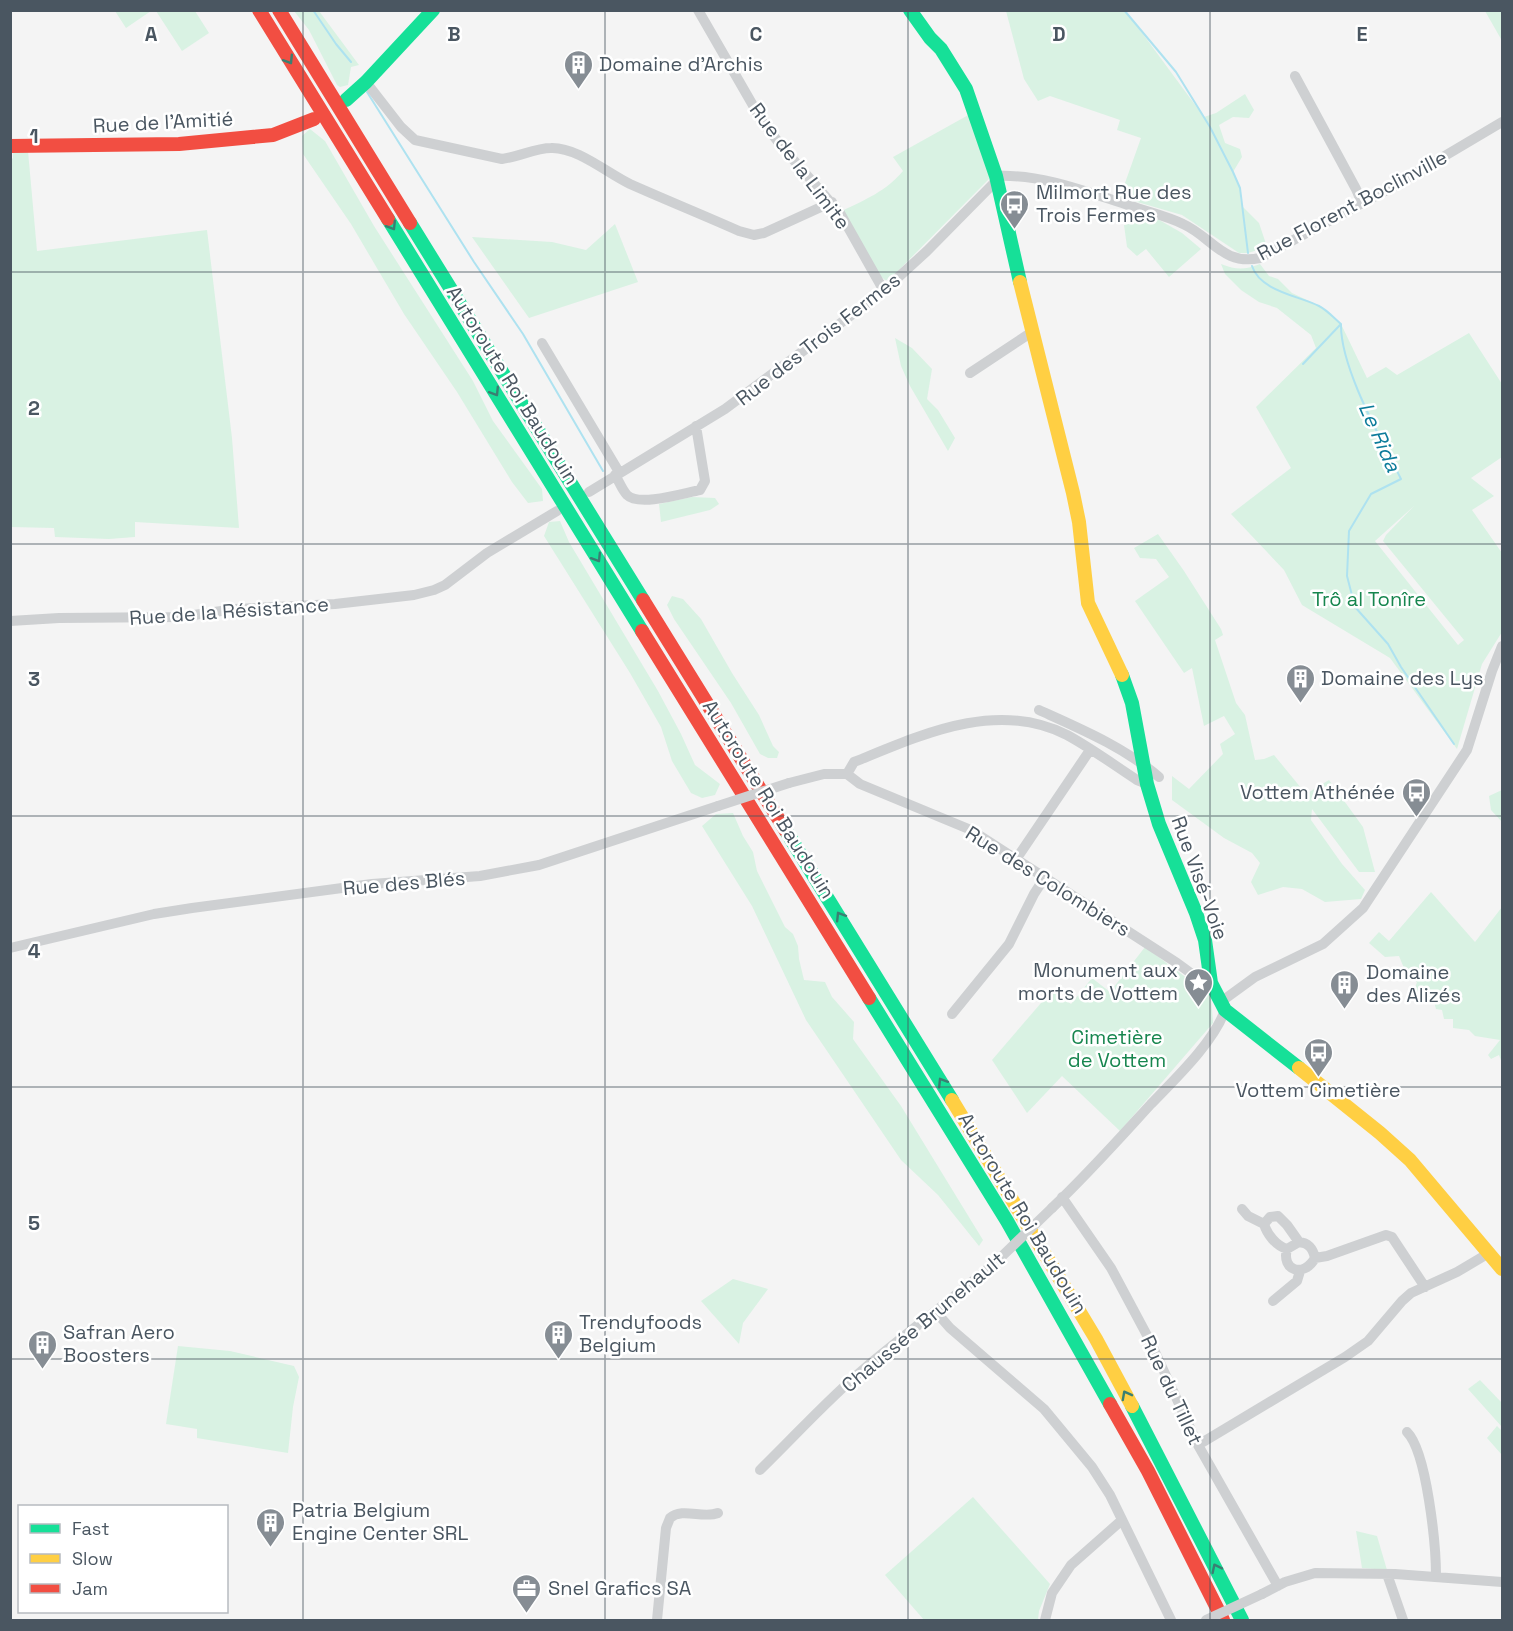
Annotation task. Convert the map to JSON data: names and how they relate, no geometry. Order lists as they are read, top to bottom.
{
  "streets": {
    "main road": ["Rue de l'Amitié", "Autoroute Roi Baudouin", "Rue Visé-Voie"],
    "street": [
      "Rue de la Limite",
      "Rue Florent Boclinville",
      "Rue des Trois Fermes",
      "Rue de la Résistance",
      "Rue des Colombiers",
      "Rue des Blés",
      "Chaussée Brunehault",
      "Rue du Tillet"
    ]
  },
  "crossings": [
    ["Rue de la Limite", "Rue des Trois Fermes"],
    ["Rue Florent Boclinville", "Rue des Trois Fermes"],
    ["Rue Florent Boclinville", "Rue Visé-Voie"],
    ["Rue des Trois Fermes", "Rue Visé-Voie"],
    ["Rue Visé-Voie", "Rue des Colombiers"],
    ["Rue Visé-Voie", "Chaussée Brunehault"],
    ["Rue des Colombiers", "Rue des Blés"],
    ["Chaussée Brunehault", "Rue du Tillet"]
  ],
  "water": ["Le Rida"],
  "parks": ["Trô al Tonîre", "Cimetière de Vottem"],
  "places": {
    "building": [
      "Domaine d'Archis",
      "Domaine des Lys",
      "Domaine des Alizés",
      "Trendyfoods Belgium",
      "Safran Aero Boosters",
      "Patria Belgium Engine Center SRL"
    ],
    "bus stop": ["Milmort Rue des Trois Fermes", "Vottem Athénée", "Vottem Cimetière"],
    "place": ["Monument aux morts de Vottem"],
    "office": ["Snel Grafics SA"]
  },
  "legend": ["Fast", "Slow", "Jam"],
  "grid": {
    "columns": [
      "A",
      "B",
      "C",
      "D",
      "E"
    ],
    "rows": [
      "1",
      "2",
      "3",
      "4",
      "5"
    ]
  }
}
